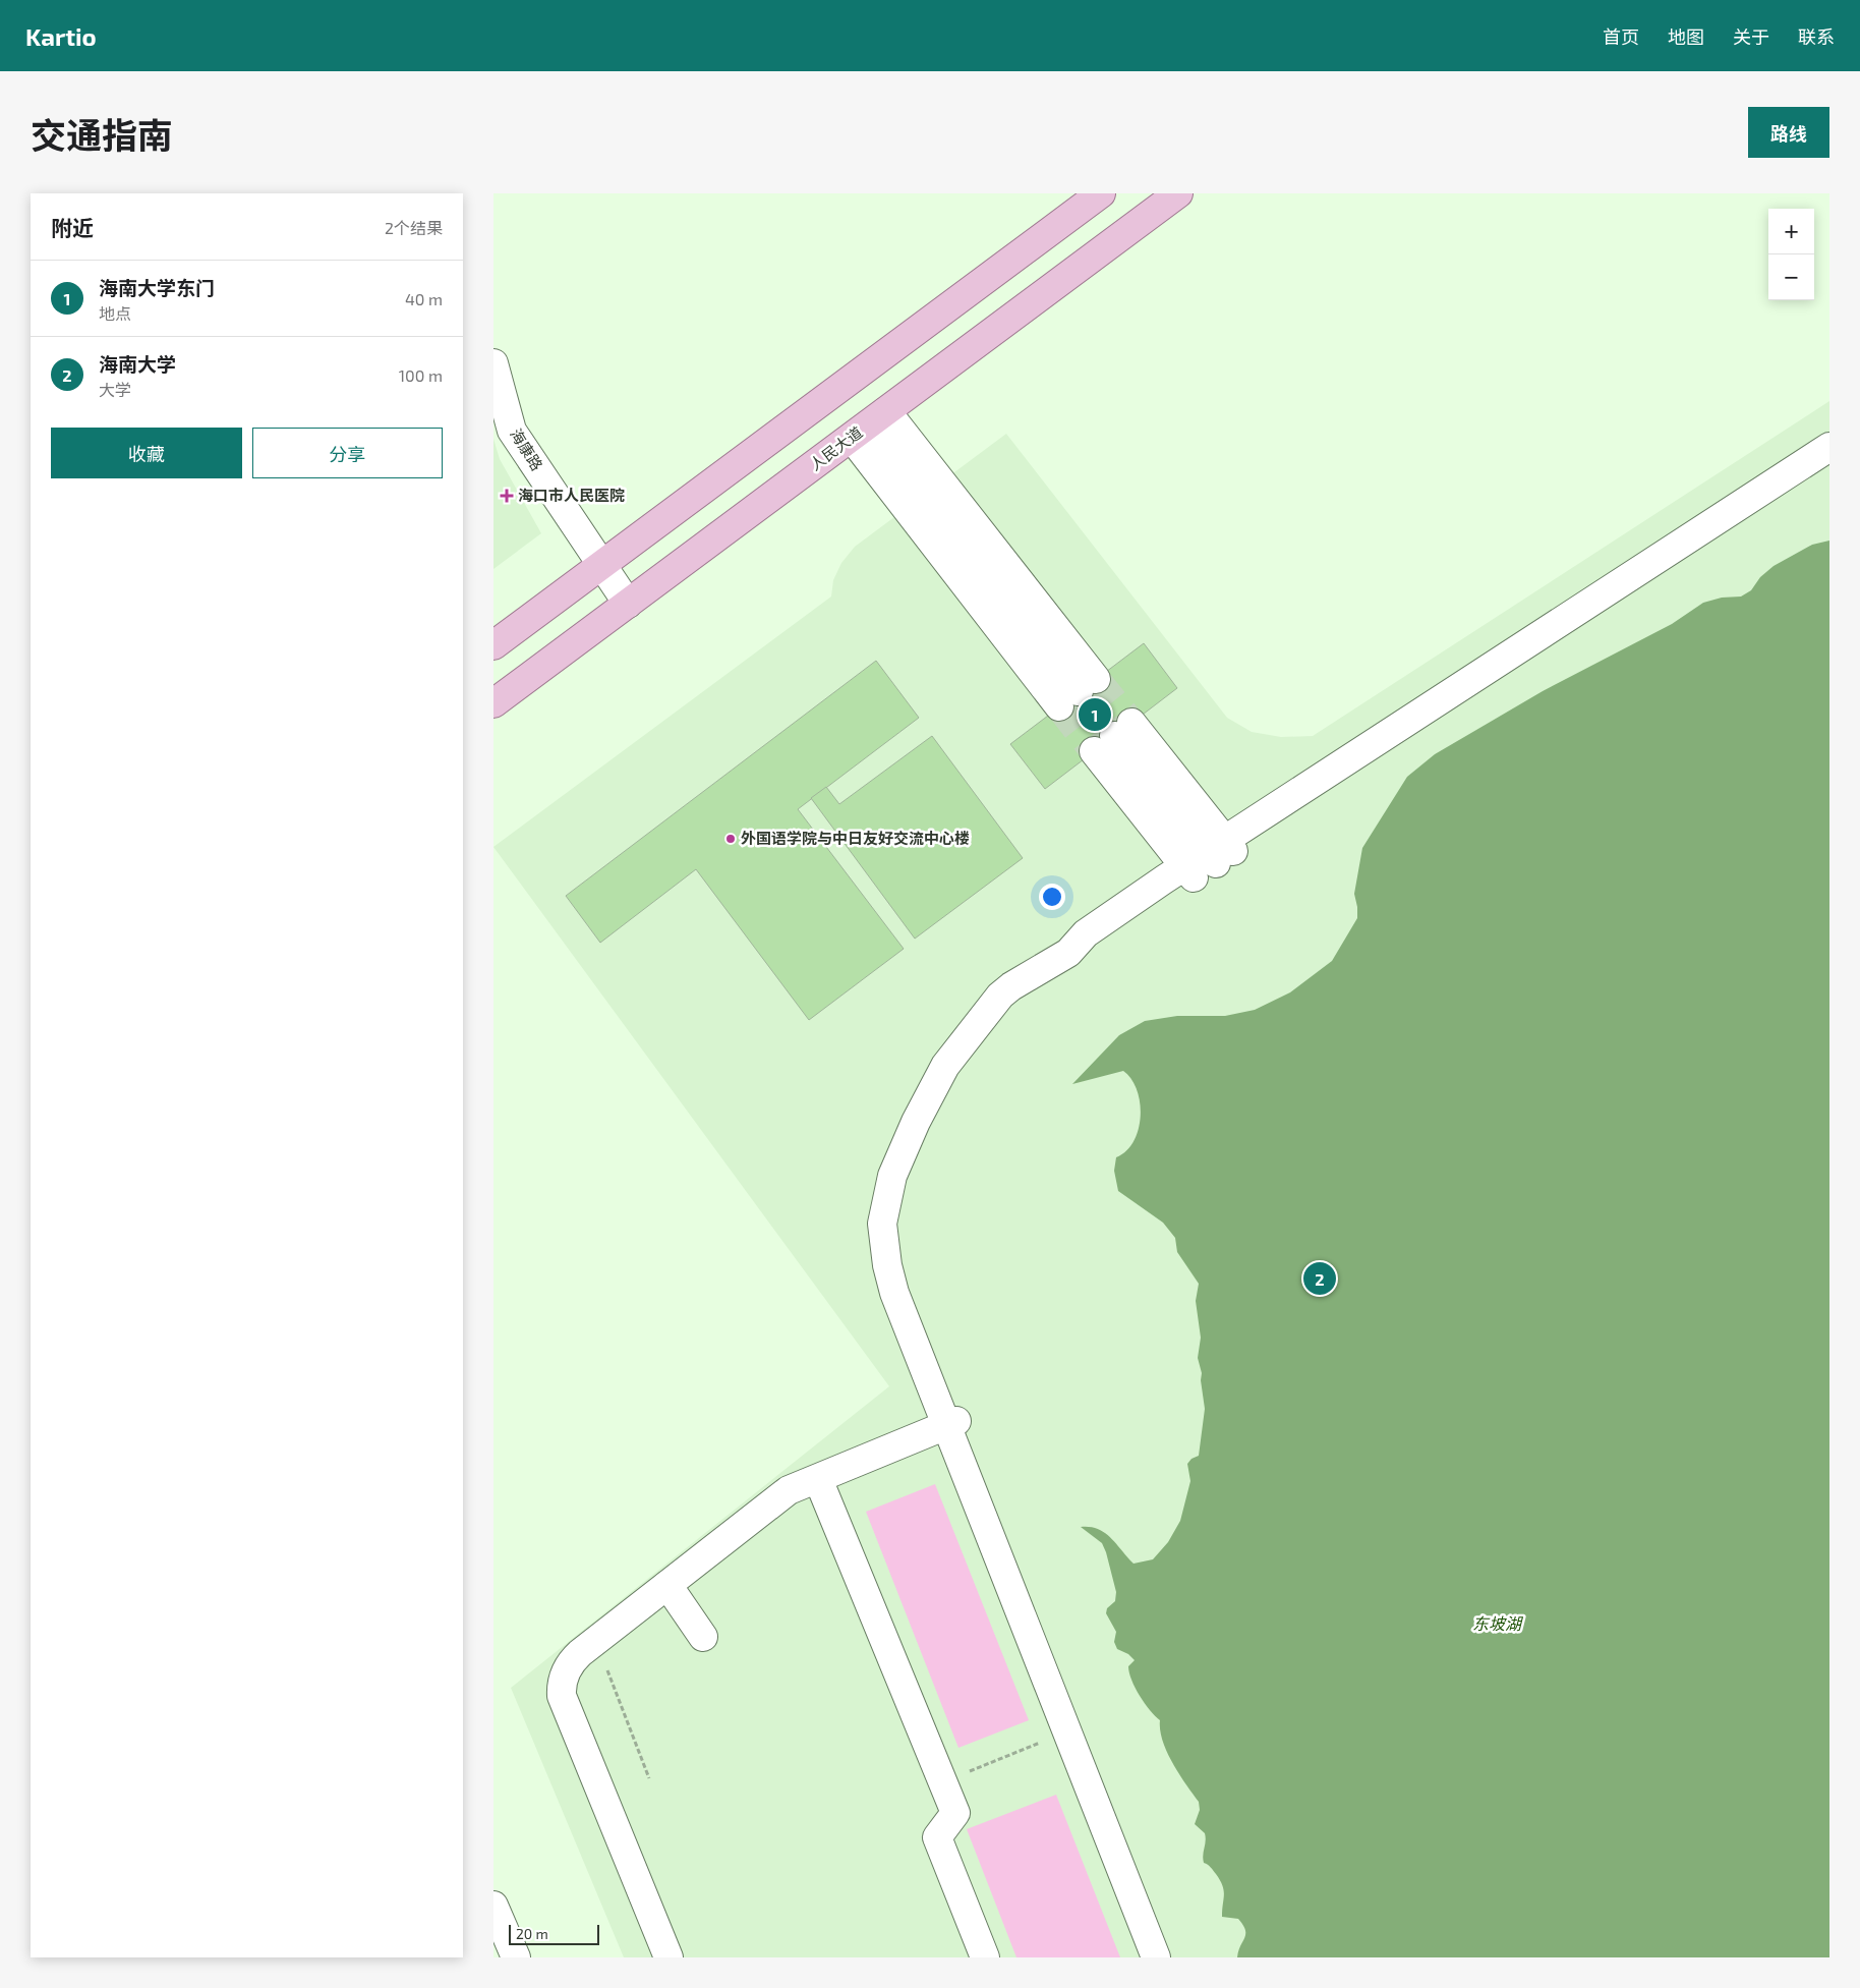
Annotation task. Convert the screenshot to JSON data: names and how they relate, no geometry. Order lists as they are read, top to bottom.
{
  "streets": {
    "main road": ["人民大道"],
    "street": ["海康路"]
  },
  "crossings": [
    ["人民大道", "海康路"]
  ],
  "water": ["东坡湖"],
  "places": {
    "health": ["海口市人民医院"],
    "other": ["外国语学院与中日友好交流中心楼"]
  },
  "scale_bar": "20 m",
  "page": {
    "header": "Kartio",
    "nav": [
      "首页",
      "地图",
      "关于",
      "联系"
    ],
    "title": "交通指南",
    "buttons": [
      "路线",
      ["收藏", "分享"]
    ],
    "heading": ["附近", "2个结果"],
    "map_buttons": ["+", "−"],
    "list": [
      {
        "mark": "1",
        "name": "海南大学东门",
        "note": "地点",
        "value": "40 m"
      },
      {
        "mark": "2",
        "name": "海南大学",
        "note": "大学",
        "value": "100 m"
      }
    ],
    "pins": ["1", "2"],
    "scale": "20 m"
  }
}
